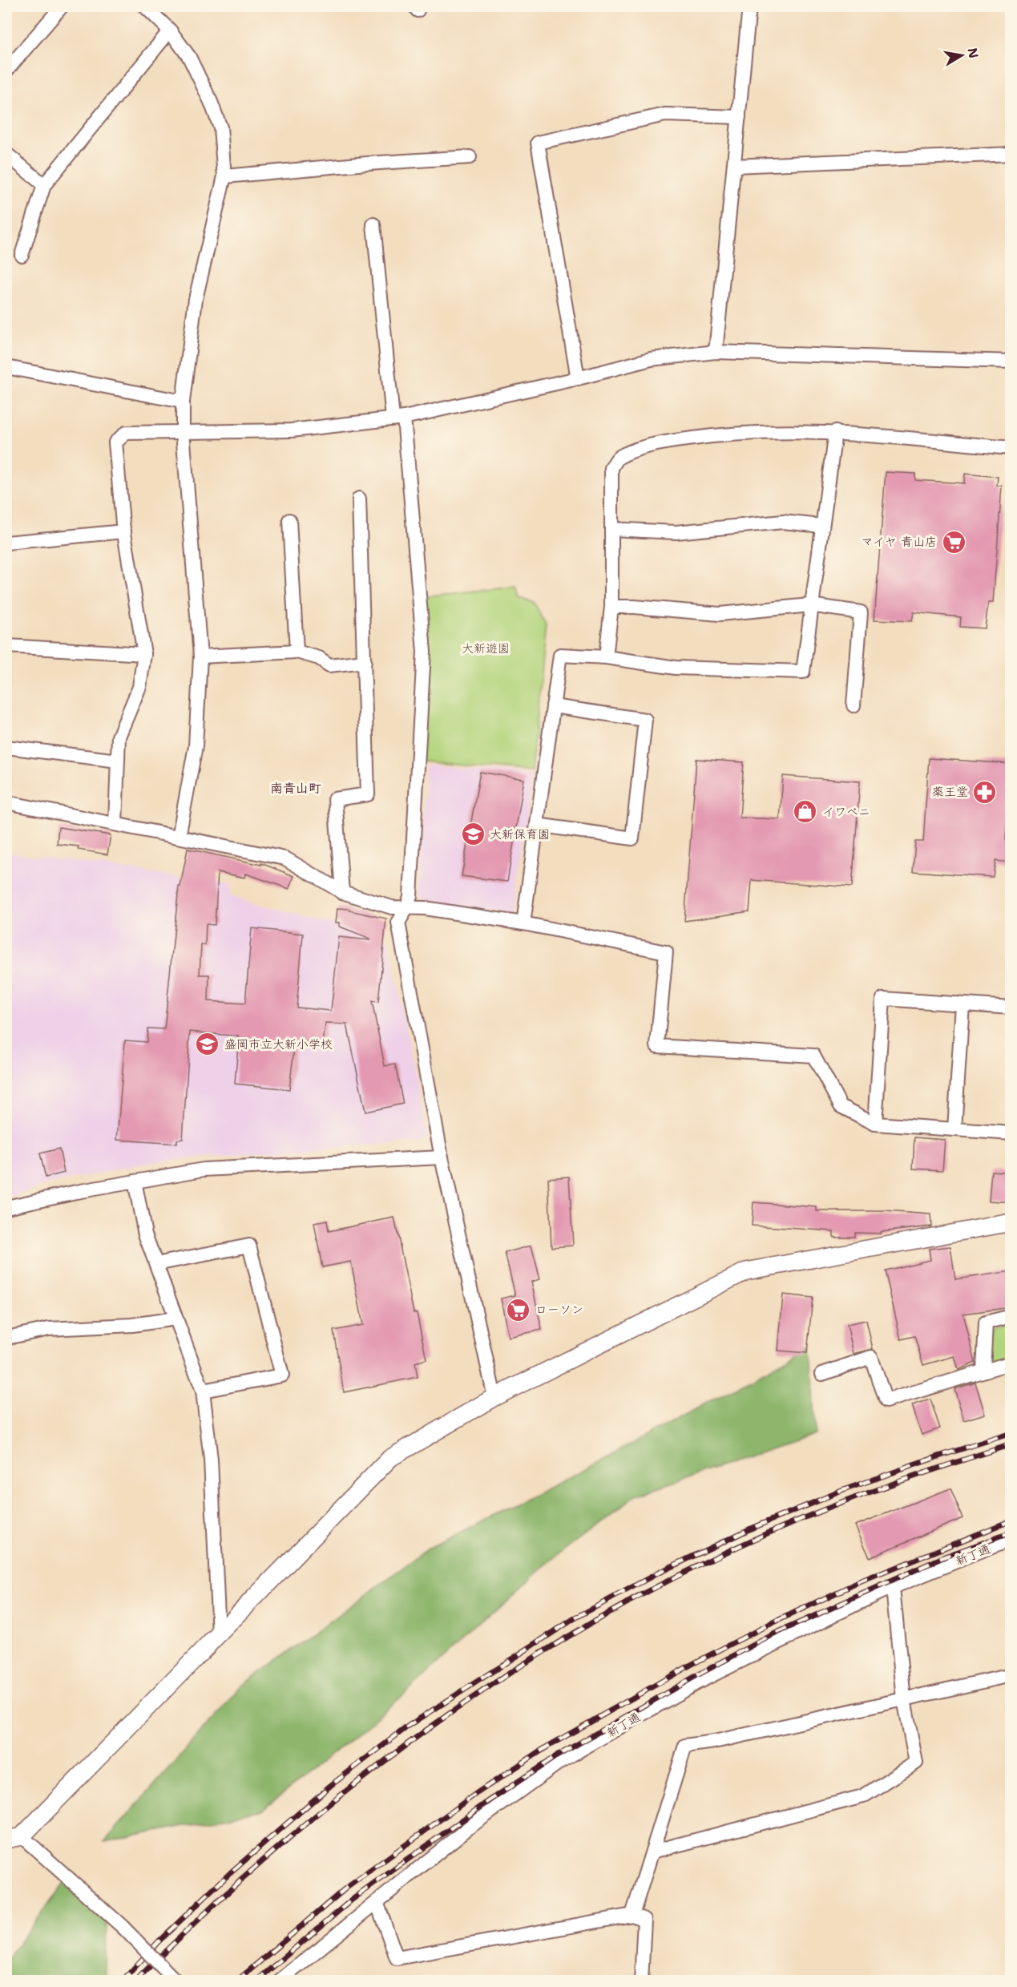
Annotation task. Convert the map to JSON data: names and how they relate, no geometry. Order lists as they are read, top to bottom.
{
  "streets": {
    "street": ["新丁通"]
  },
  "districts": ["南青山町"],
  "parks": ["大新遊園"],
  "places": {
    "supermarket": ["マイヤ 青山店", "ローソン"],
    "pharmacy": ["薬王堂"],
    "shop": ["イワベニ"],
    "school or university": ["大新保育園", "盛岡市立大新小学校"]
  },
  "north": "right"
}
